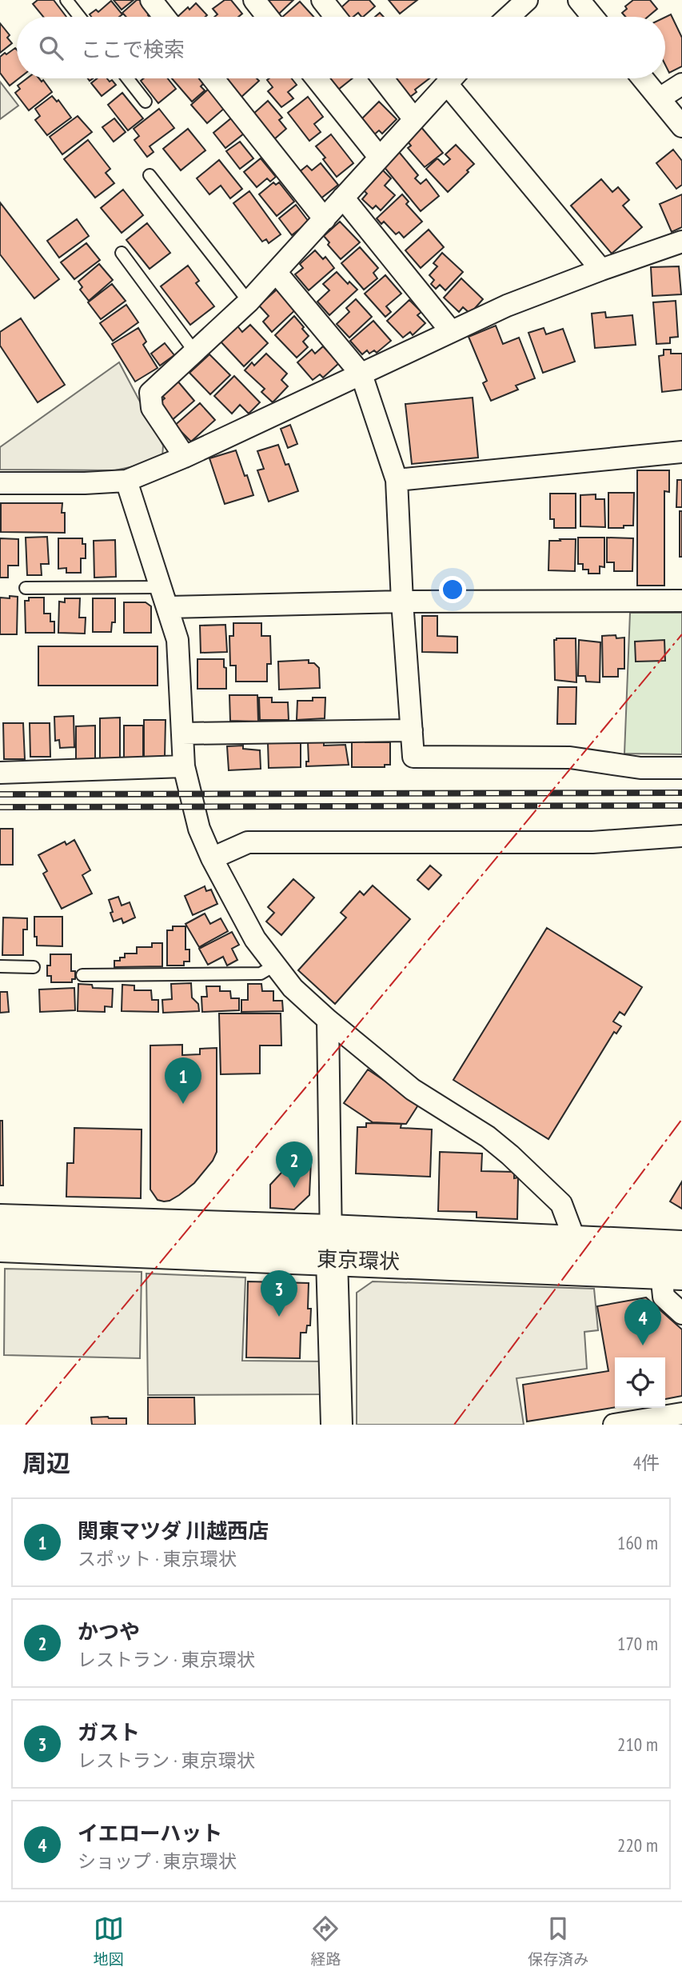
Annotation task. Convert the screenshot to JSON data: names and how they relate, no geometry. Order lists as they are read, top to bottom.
{
  "streets": {
    "main road": ["東京環状"]
  },
  "page": {
    "search": "ここで検索",
    "pins": [
      "1",
      "2",
      "3",
      "4"
    ],
    "heading": ["周辺", "4件"],
    "list": [
      {
        "mark": "1",
        "name": "関東マツダ 川越西店",
        "note": "スポット · 東京環状",
        "value": "160 m"
      },
      {
        "mark": "2",
        "name": "かつや",
        "note": "レストラン · 東京環状",
        "value": "170 m"
      },
      {
        "mark": "3",
        "name": "ガスト",
        "note": "レストラン · 東京環状",
        "value": "210 m"
      },
      {
        "mark": "4",
        "name": "イエローハット",
        "note": "ショップ · 東京環状",
        "value": "220 m"
      }
    ],
    "nav": ["地図", "経路", "保存済み"]
  }
}
